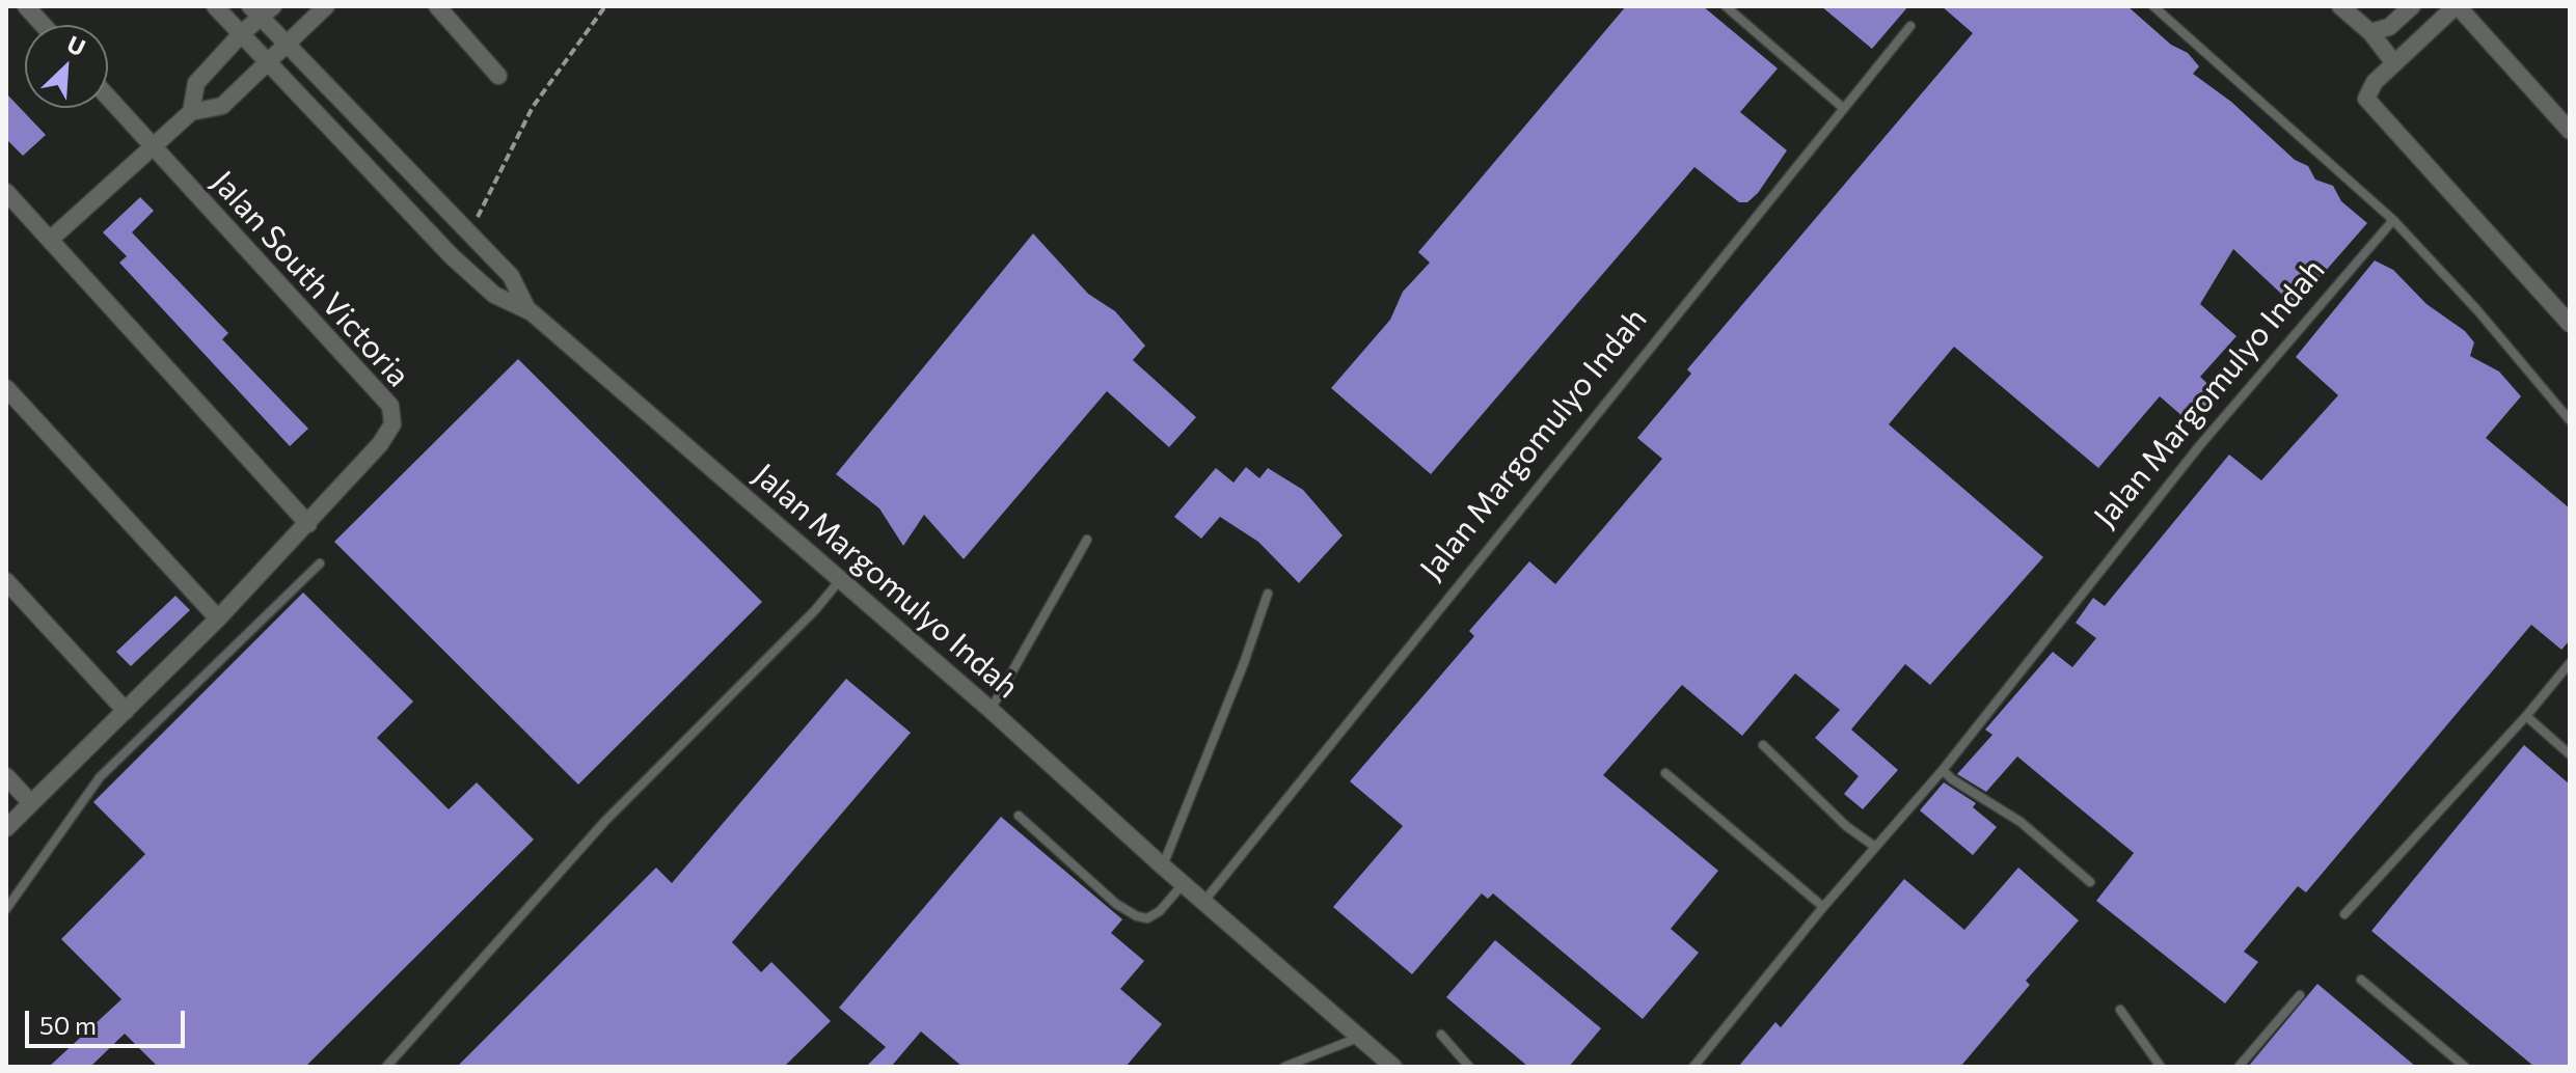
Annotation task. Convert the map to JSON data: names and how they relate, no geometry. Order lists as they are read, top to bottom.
{
  "streets": {
    "street": ["Jalan South Victoria", "Jalan Margomulyo Indah"]
  },
  "scale_bar": "50 m",
  "north": "top right"
}
